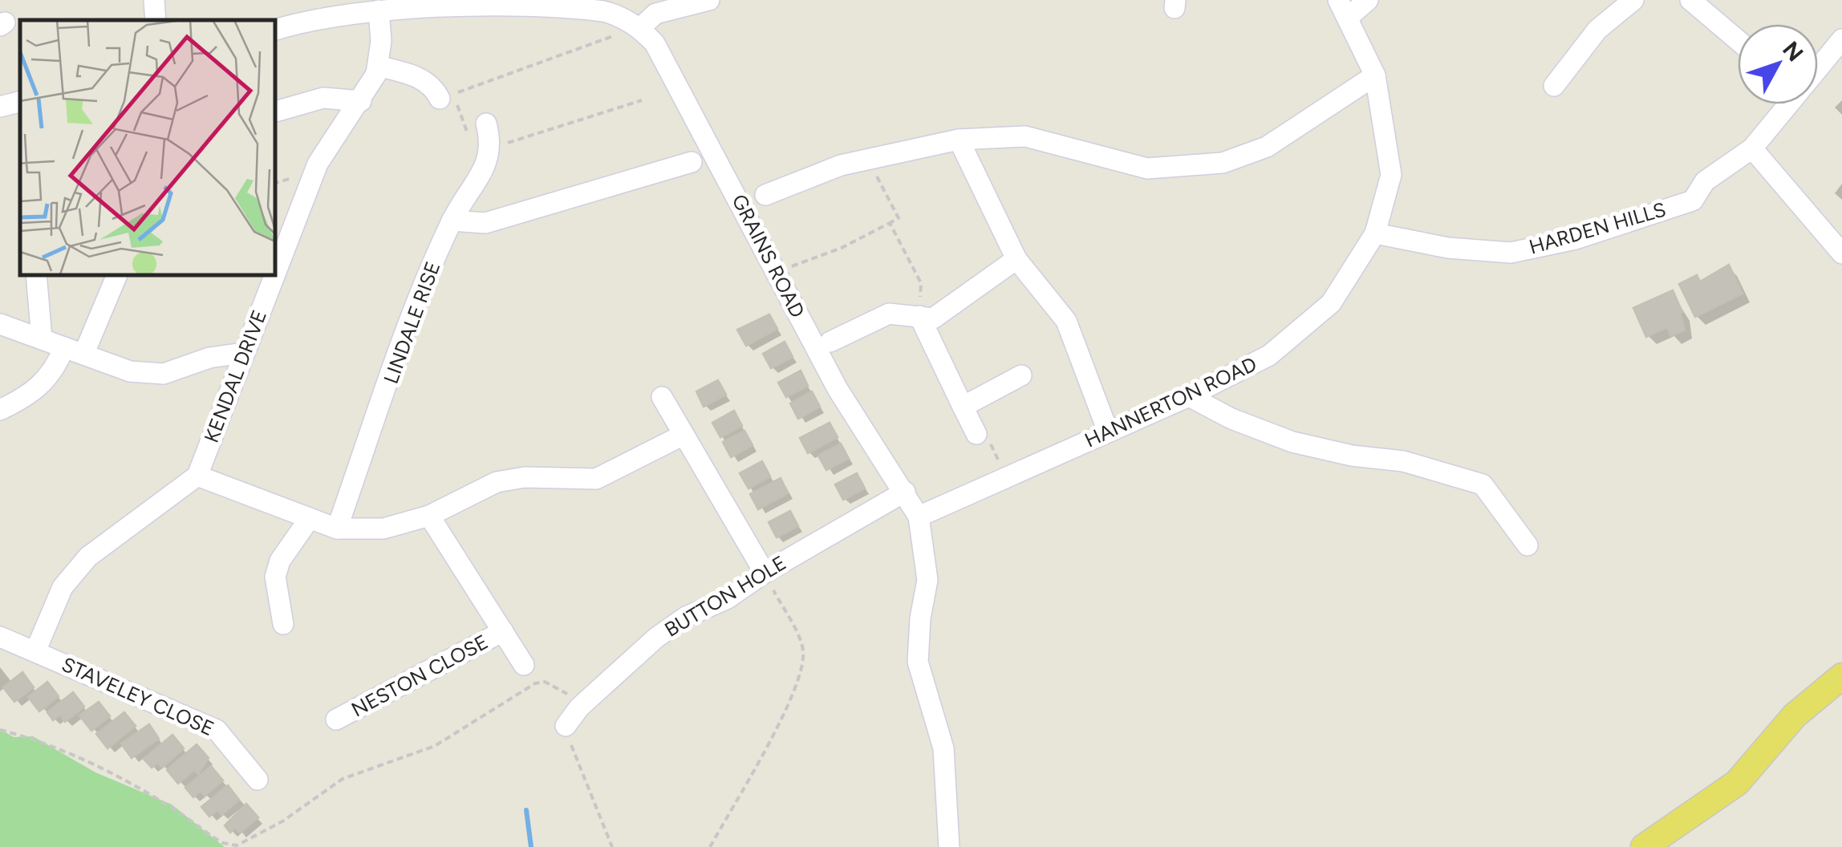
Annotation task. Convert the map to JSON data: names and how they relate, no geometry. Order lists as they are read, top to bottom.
{
  "streets": {
    "street": [
      "HARDEN HILLS",
      "GRAINS ROAD",
      "LINDALE RISE",
      "KENDAL DRIVE",
      "HANNERTON ROAD",
      "BUTTON HOLE",
      "NESTON CLOSE",
      "STAVELEY CLOSE"
    ]
  },
  "crossings": [
    ["HARDEN HILLS", "HANNERTON ROAD"],
    ["GRAINS ROAD", "HANNERTON ROAD"],
    ["GRAINS ROAD", "BUTTON HOLE"]
  ],
  "north": "top right"
}
